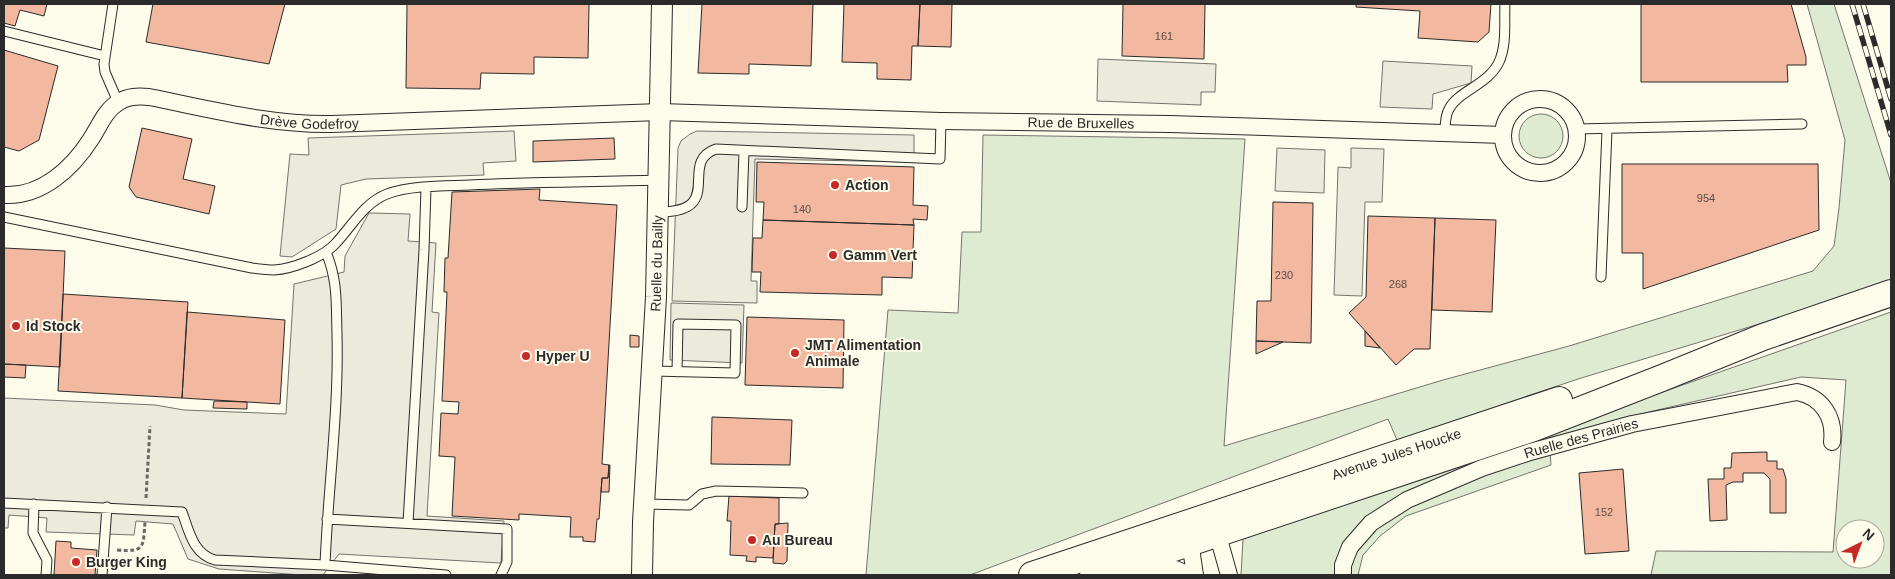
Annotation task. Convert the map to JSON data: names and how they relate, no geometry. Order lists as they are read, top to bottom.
{
  "streets": {
    "main road": ["Avenue Jules Houcke"],
    "street": [
      "Drève Godefroy",
      "Rue de Bruxelles",
      "Ruelle du Bailly",
      "Ruelle des Prairies"
    ]
  },
  "crossings": [
    ["Drève Godefroy", "Rue de Bruxelles"],
    ["Drève Godefroy", "Ruelle du Bailly"],
    ["Rue de Bruxelles", "Ruelle du Bailly"]
  ],
  "places": [
    "Action",
    "Gamm Vert",
    "Id Stock",
    "JMT Alimentation Animale",
    "Hyper U",
    "Au Bureau",
    "Burger King"
  ],
  "house_numbers": [
    "161",
    "954",
    "140",
    "230",
    "268",
    "152"
  ],
  "north": "top right"
}
